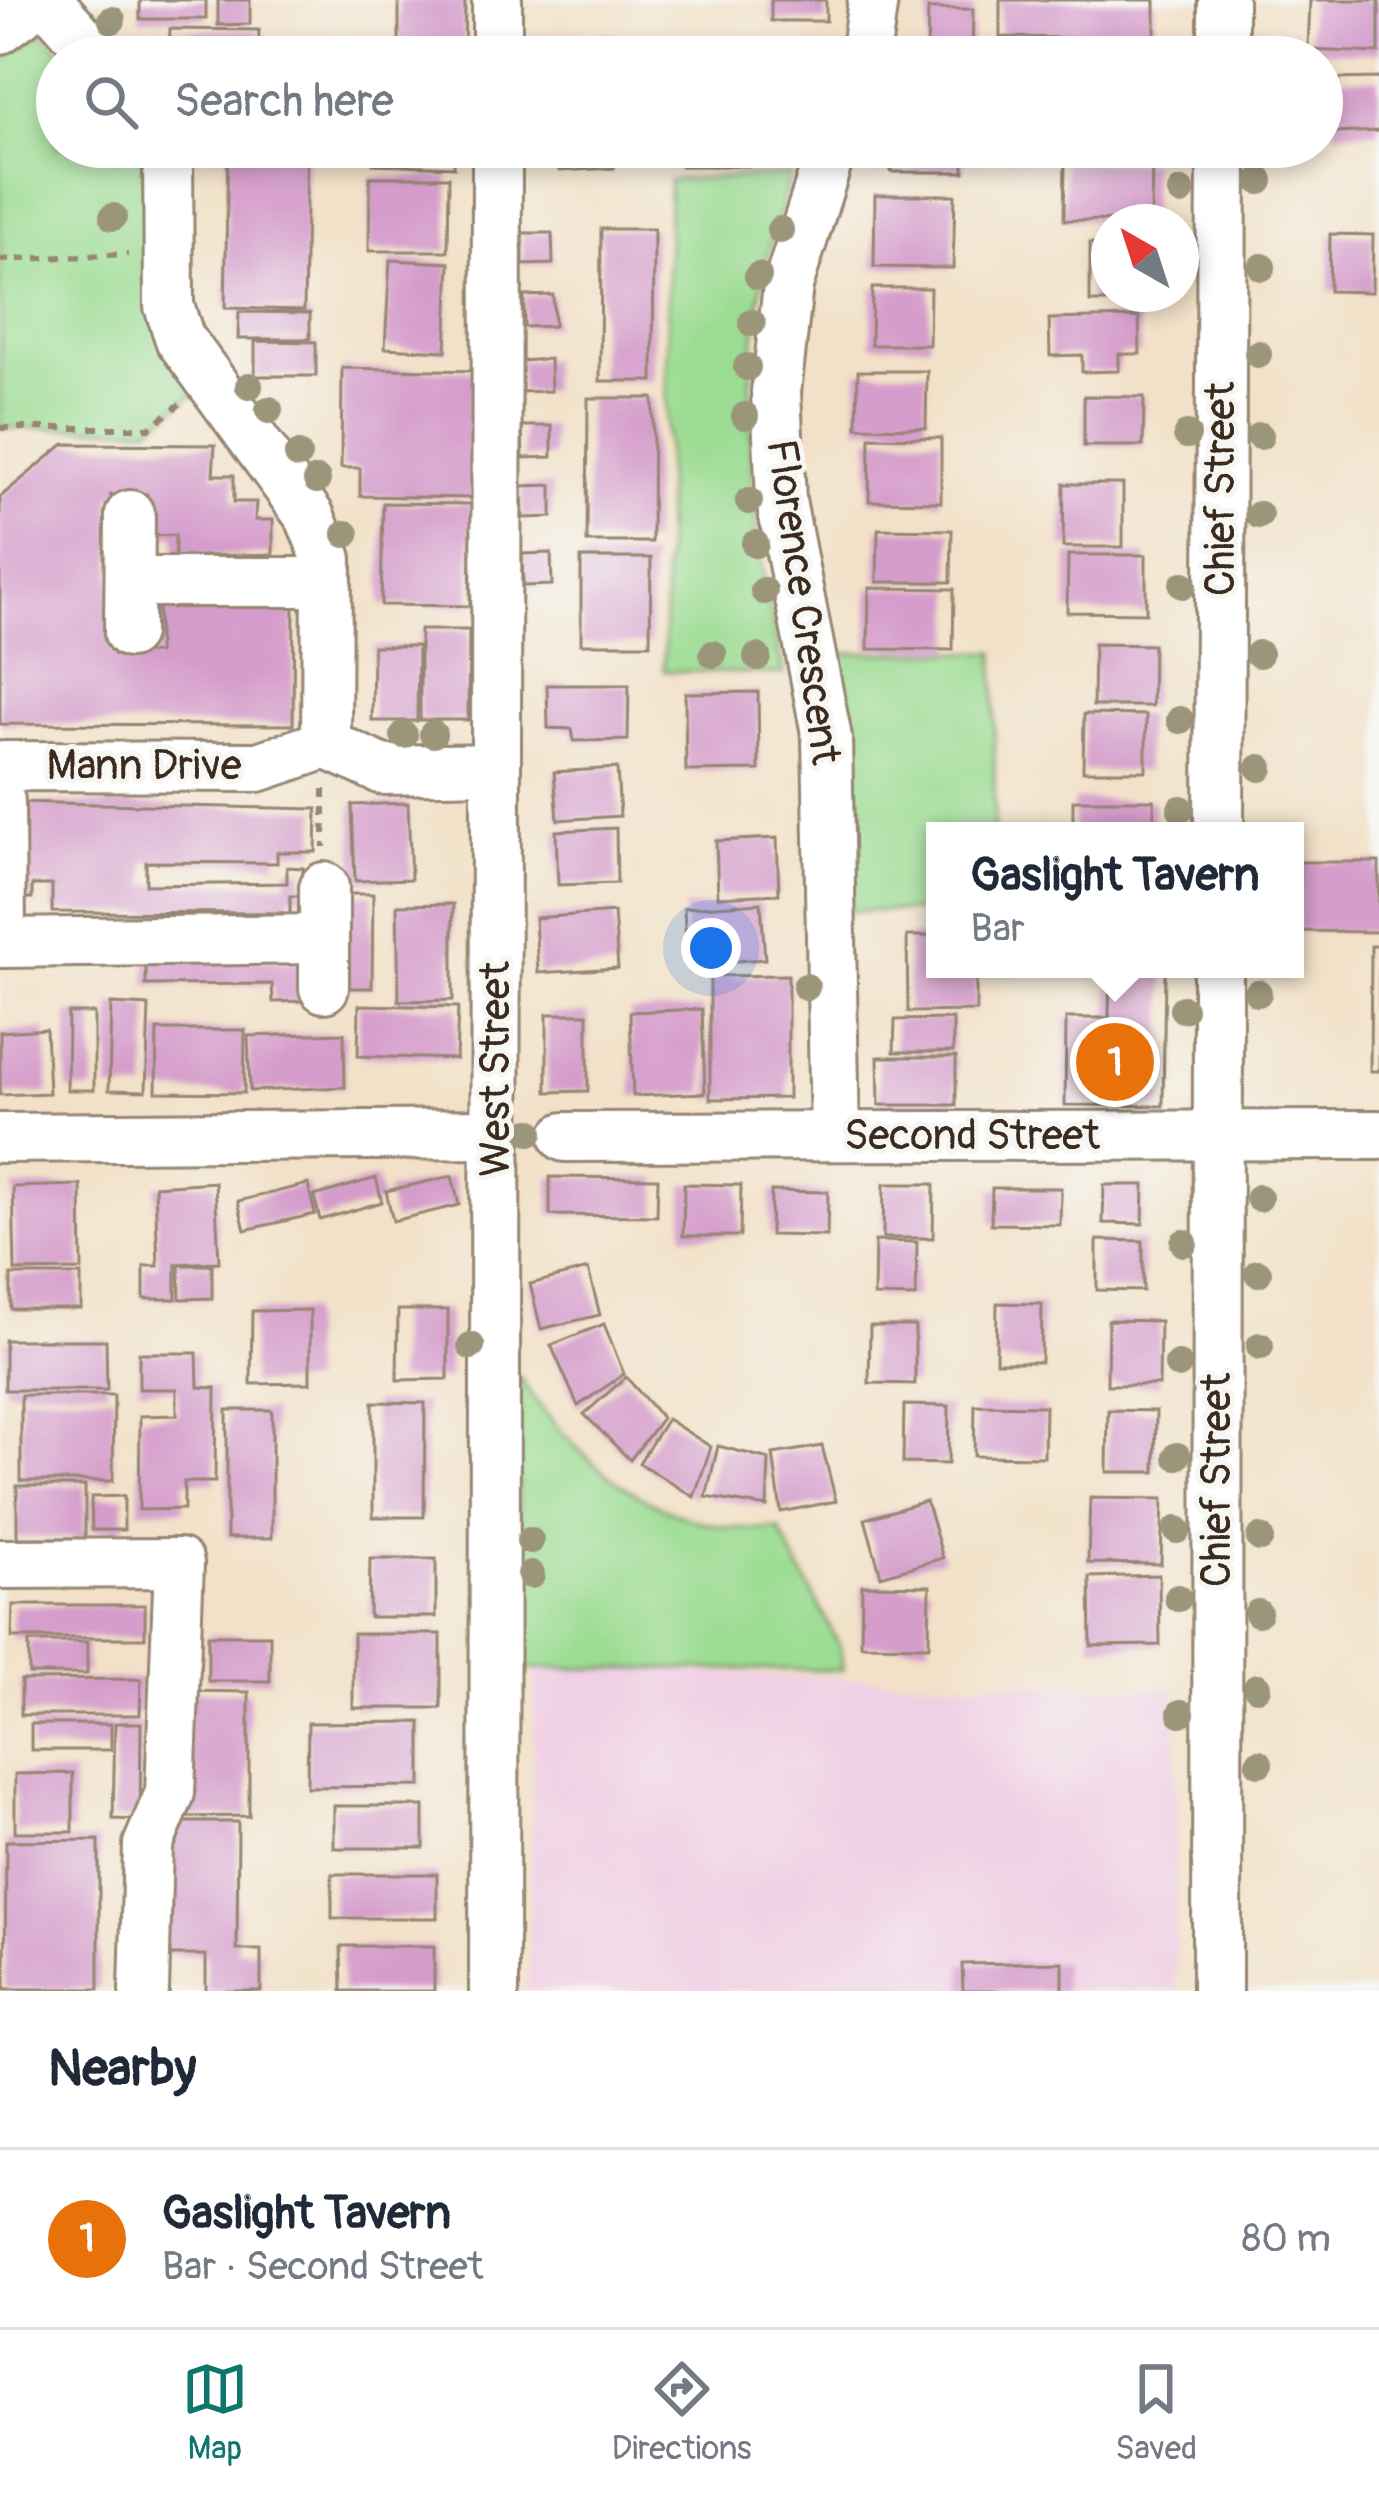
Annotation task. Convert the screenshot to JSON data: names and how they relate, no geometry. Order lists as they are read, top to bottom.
{
  "streets": {
    "street": [
      "Chief Street",
      "Florence Crescent",
      "Mann Drive",
      "West Street",
      "Second Street"
    ]
  },
  "crossings": [
    ["Chief Street", "Second Street"],
    ["Florence Crescent", "Second Street"]
  ],
  "north": "top left",
  "page": {
    "search": "Search here",
    "popup": ["Gaslight Tavern", "Bar"],
    "pins": "1",
    "heading": "Nearby",
    "list": [
      {
        "mark": "1",
        "name": "Gaslight Tavern",
        "note": "Bar · Second Street",
        "value": "80 m"
      }
    ],
    "nav": ["Map", "Directions", "Saved"]
  }
}
